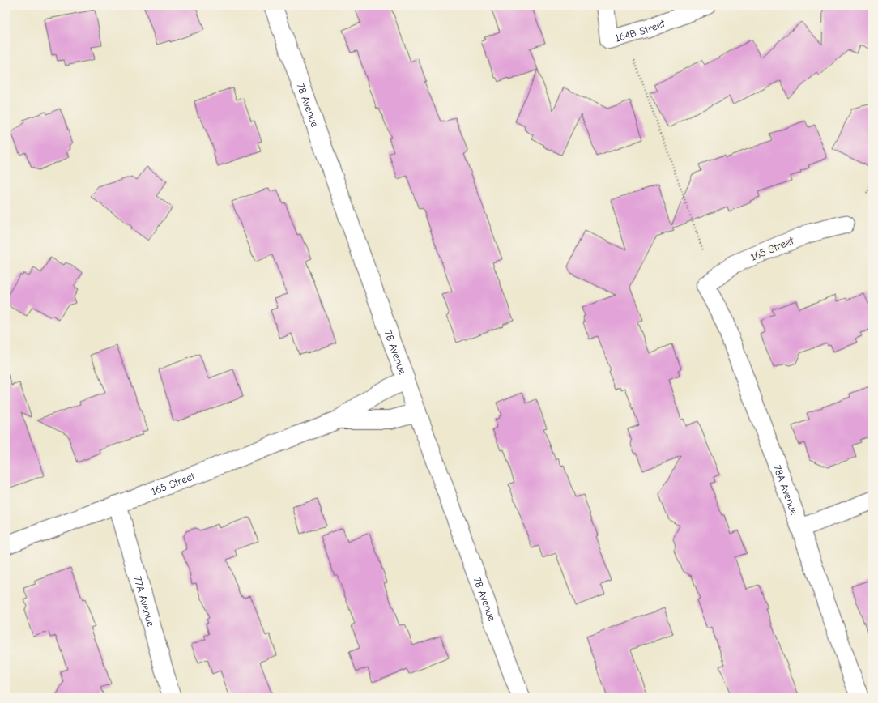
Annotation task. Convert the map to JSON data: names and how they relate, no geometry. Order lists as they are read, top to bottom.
{
  "streets": {
    "street": [
      "164B Street",
      "78 Avenue",
      "165 Street",
      "78A Avenue",
      "77A Avenue"
    ]
  },
  "crossings": [
    ["78 Avenue", "165 Street"],
    ["165 Street", "78A Avenue"],
    ["165 Street", "77A Avenue"]
  ]
}
